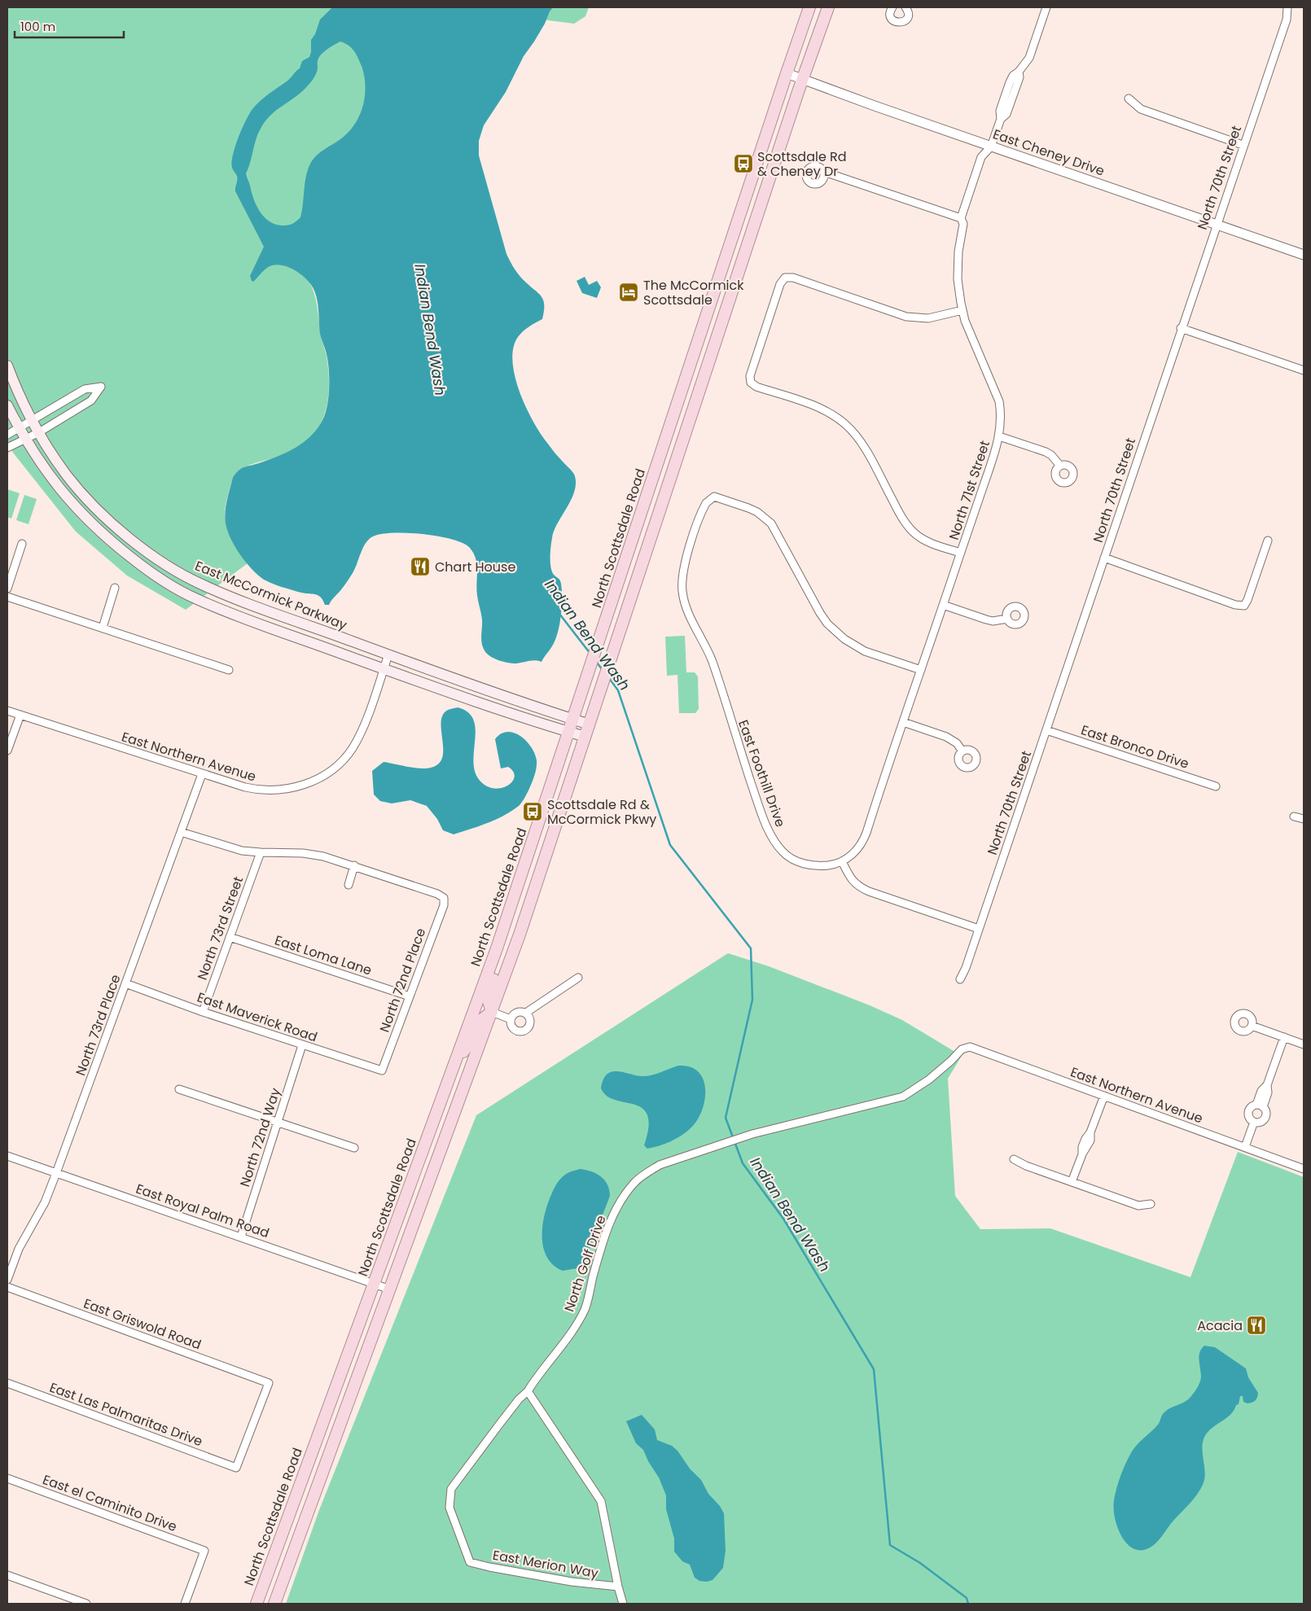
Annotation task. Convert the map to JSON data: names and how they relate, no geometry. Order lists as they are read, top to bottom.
{
  "streets": {
    "main road": ["North Scottsdale Road", "East McCormick Parkway"],
    "street": [
      "East Cheney Drive",
      "North 70th Street",
      "North 71st Street",
      "East Bronco Drive",
      "East Northern Avenue",
      "East Foothill Drive",
      "North 73rd Street",
      "East Loma Lane",
      "North 72nd Place",
      "East Maverick Road",
      "North 73rd Place",
      "North 72nd Way",
      "East Royal Palm Road",
      "North Golf Drive",
      "East Griswold Road",
      "East Las Palmaritas Drive",
      "East el Caminito Drive",
      "East Merion Way"
    ]
  },
  "crossings": [
    ["East Cheney Drive", "North 70th Street"],
    ["East Cheney Drive", "North 71st Street"],
    ["East Cheney Drive", "North Scottsdale Road"],
    ["North 70th Street", "East Bronco Drive"],
    ["North 71st Street", "East Foothill Drive"],
    ["North Scottsdale Road", "East McCormick Parkway"],
    ["North Scottsdale Road", "East Royal Palm Road"],
    ["East McCormick Parkway", "East Northern Avenue"],
    ["East Northern Avenue", "North 73rd Place"],
    ["East Northern Avenue", "North Golf Drive"],
    ["North 73rd Street", "East Loma Lane"],
    ["North 73rd Street", "East Maverick Road"],
    ["East Loma Lane", "North 72nd Place"],
    ["North 72nd Place", "East Maverick Road"],
    ["East Maverick Road", "North 73rd Place"],
    ["East Maverick Road", "North 72nd Way"],
    ["North 73rd Place", "East Royal Palm Road"],
    ["North 72nd Way", "East Royal Palm Road"],
    ["North Golf Drive", "East Merion Way"],
    ["East Griswold Road", "East Las Palmaritas Drive"]
  ],
  "water": ["Indian Bend Wash"],
  "places": {
    "bus stop": ["Scottsdale Rd & Cheney Dr", "Scottsdale Rd & McCormick Pkwy"],
    "hotel": ["The McCormick Scottsdale"],
    "restaurant": ["Chart House", "Acacia"]
  },
  "scale_bar": "100 m"
}
